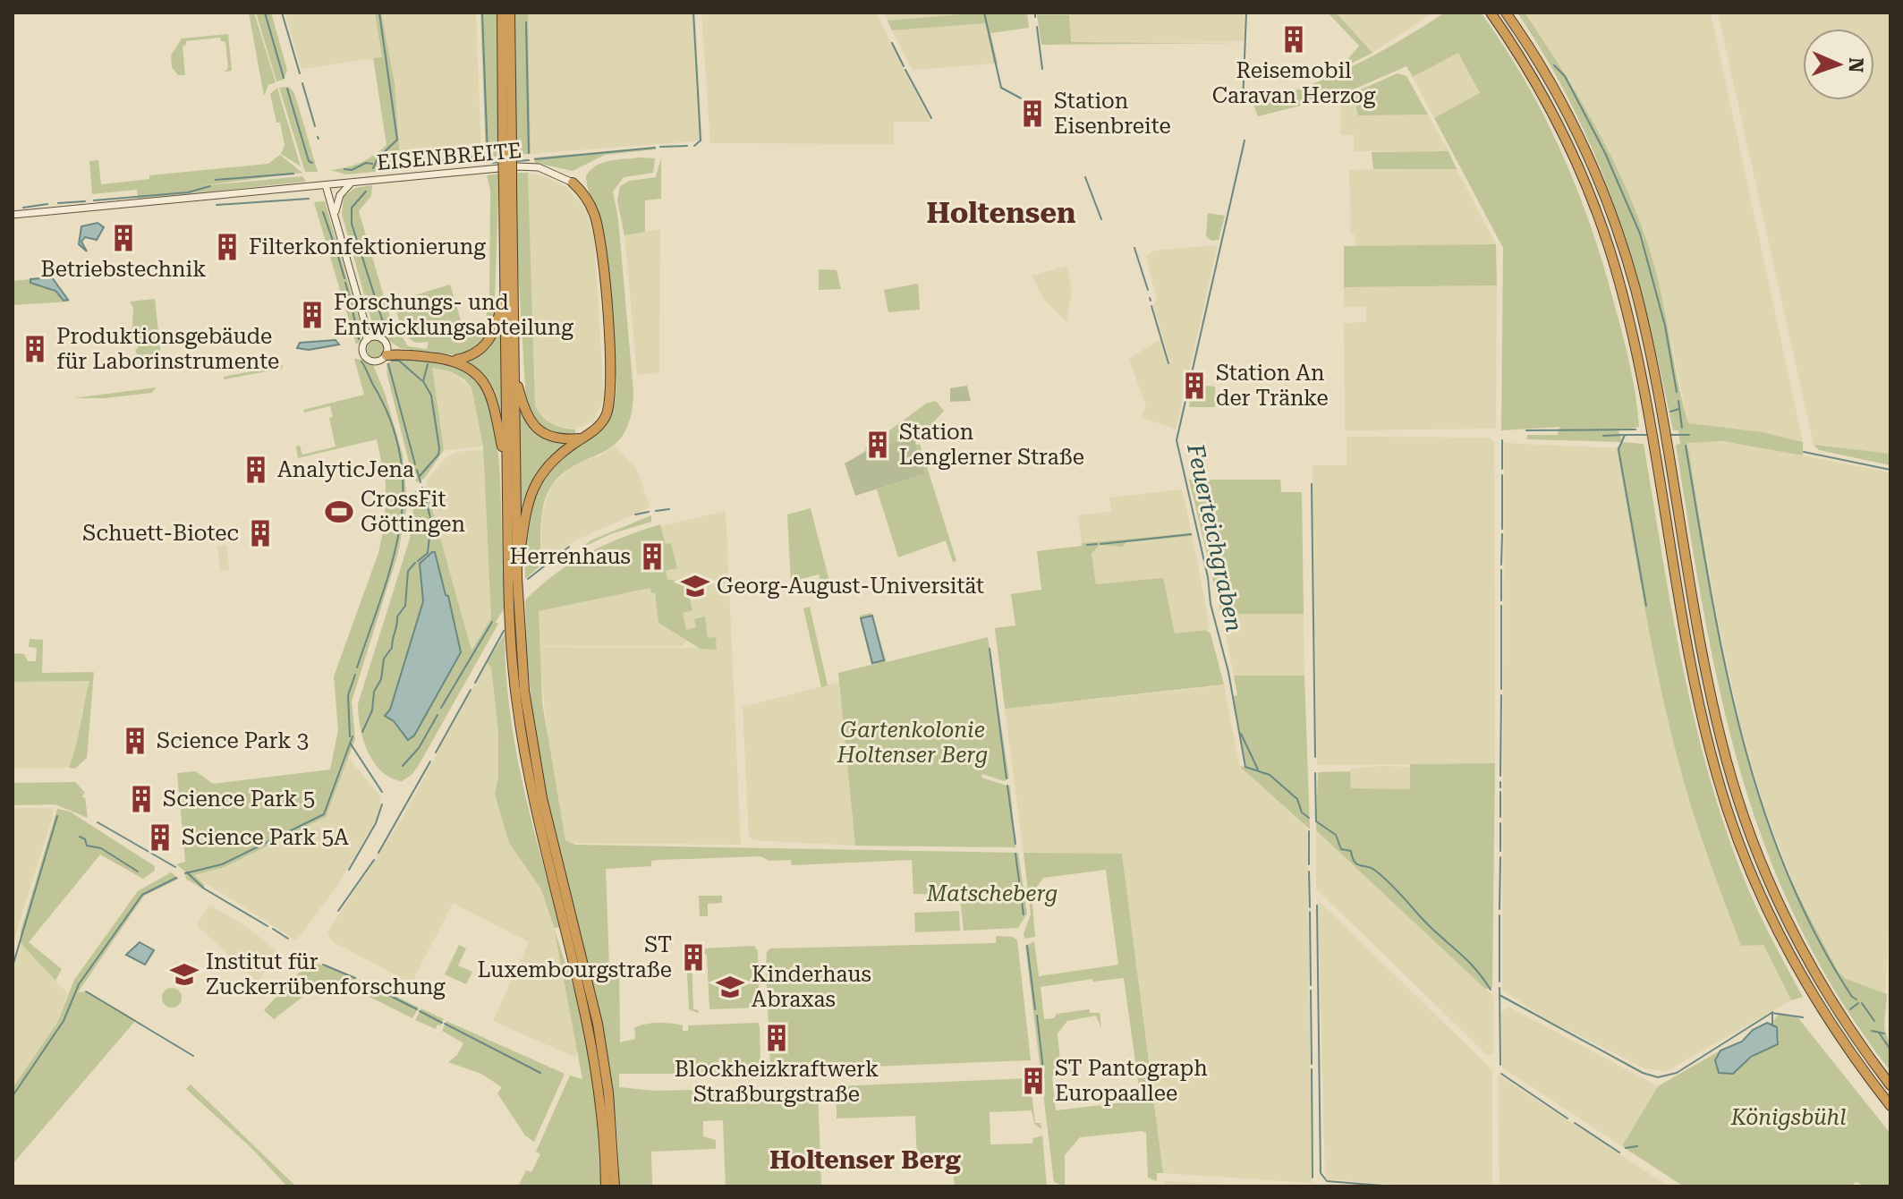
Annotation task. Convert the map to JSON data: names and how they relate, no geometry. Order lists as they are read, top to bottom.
{
  "streets": {
    "main road": ["EISENBREITE"]
  },
  "districts": ["Holtensen", "Holtenser Berg"],
  "water": ["Feuerteichgraben"],
  "parks": ["Gartenkolonie Holtenser Berg", "Matscheberg", "Königsbühl"],
  "places": {
    "building": [
      "Reisemobil Caravan Herzog",
      "Station Eisenbreite",
      "Betriebstechnik",
      "Filterkonfektionierung",
      "Forschungs- und Entwicklungsabteilung",
      "Produktionsgebäude für Laborinstrumente",
      "Station An der Tränke",
      "Station Lenglerner Straße",
      "AnalyticJena",
      "Schuett-Biotec",
      "Herrenhaus",
      "Science Park 3",
      "Science Park 5",
      "Science Park 5A",
      "ST Luxembourgstraße",
      "Blockheizkraftwerk Straßburgstraße",
      "ST Pantograph Europaallee"
    ],
    "sports": ["CrossFit Göttingen"],
    "school or university": ["Georg-August-Universität", "Institut für Zuckerrübenforschung", "Kinderhaus Abraxas"]
  },
  "north": "right"
}
